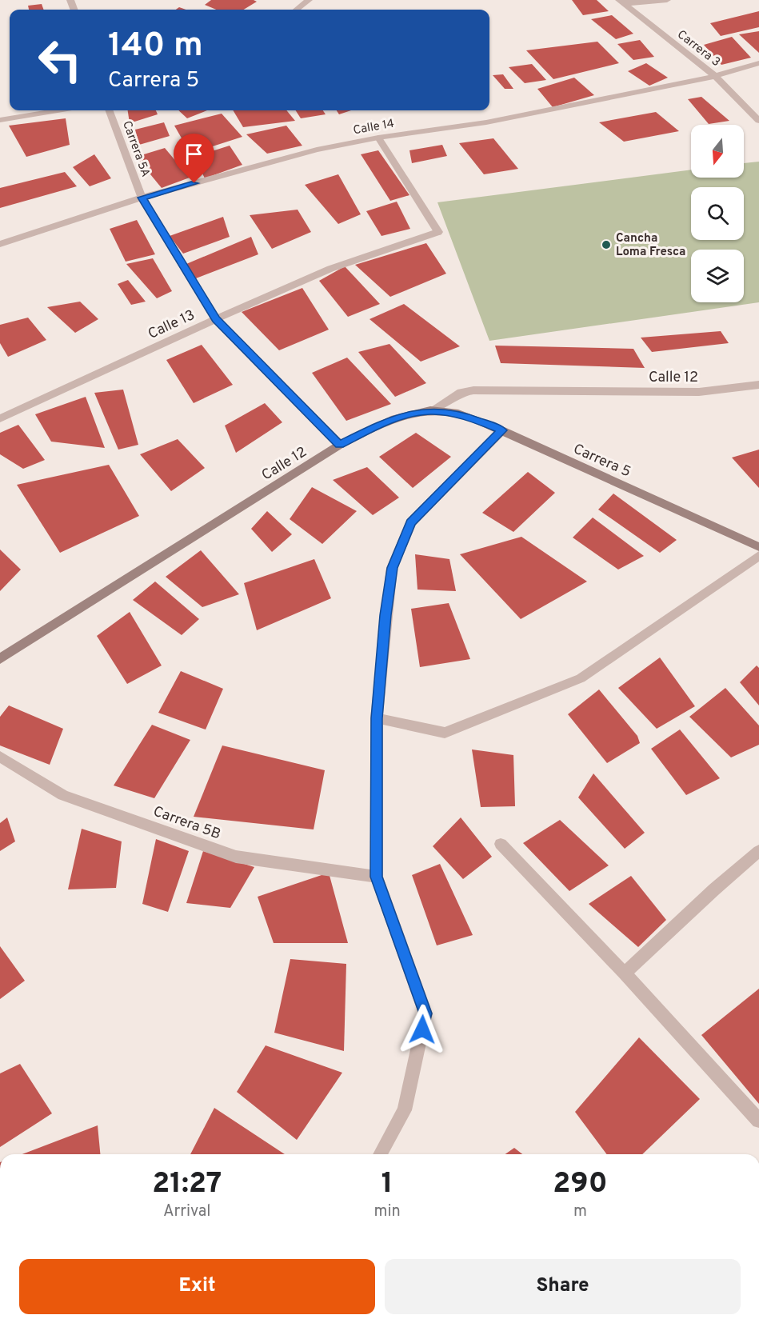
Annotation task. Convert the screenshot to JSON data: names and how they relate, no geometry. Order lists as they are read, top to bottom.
{
  "streets": {
    "street": [
      "Carrera 3",
      "Calle 14",
      "Carrera 5A",
      "Calle 13",
      "Calle 12",
      "Carrera 5",
      "Carrera 5B"
    ]
  },
  "crossings": [
    ["Carrera 3", "Calle 14"],
    ["Calle 14", "Carrera 5A"],
    ["Calle 14", "Calle 13"],
    ["Carrera 5A", "Calle 13"],
    ["Carrera 5A", "Calle 12"],
    ["Calle 12", "Carrera 5"]
  ],
  "places": ["Cancha Loma Fresca"],
  "north": "bottom",
  "page": {
    "turn": ["140 m", "Carrera 5"],
    "eta": [
      "21:27",
      "Arrival",
      "1",
      "min",
      "290",
      "m"
    ],
    "buttons": ["Exit", "Share"]
  }
}
